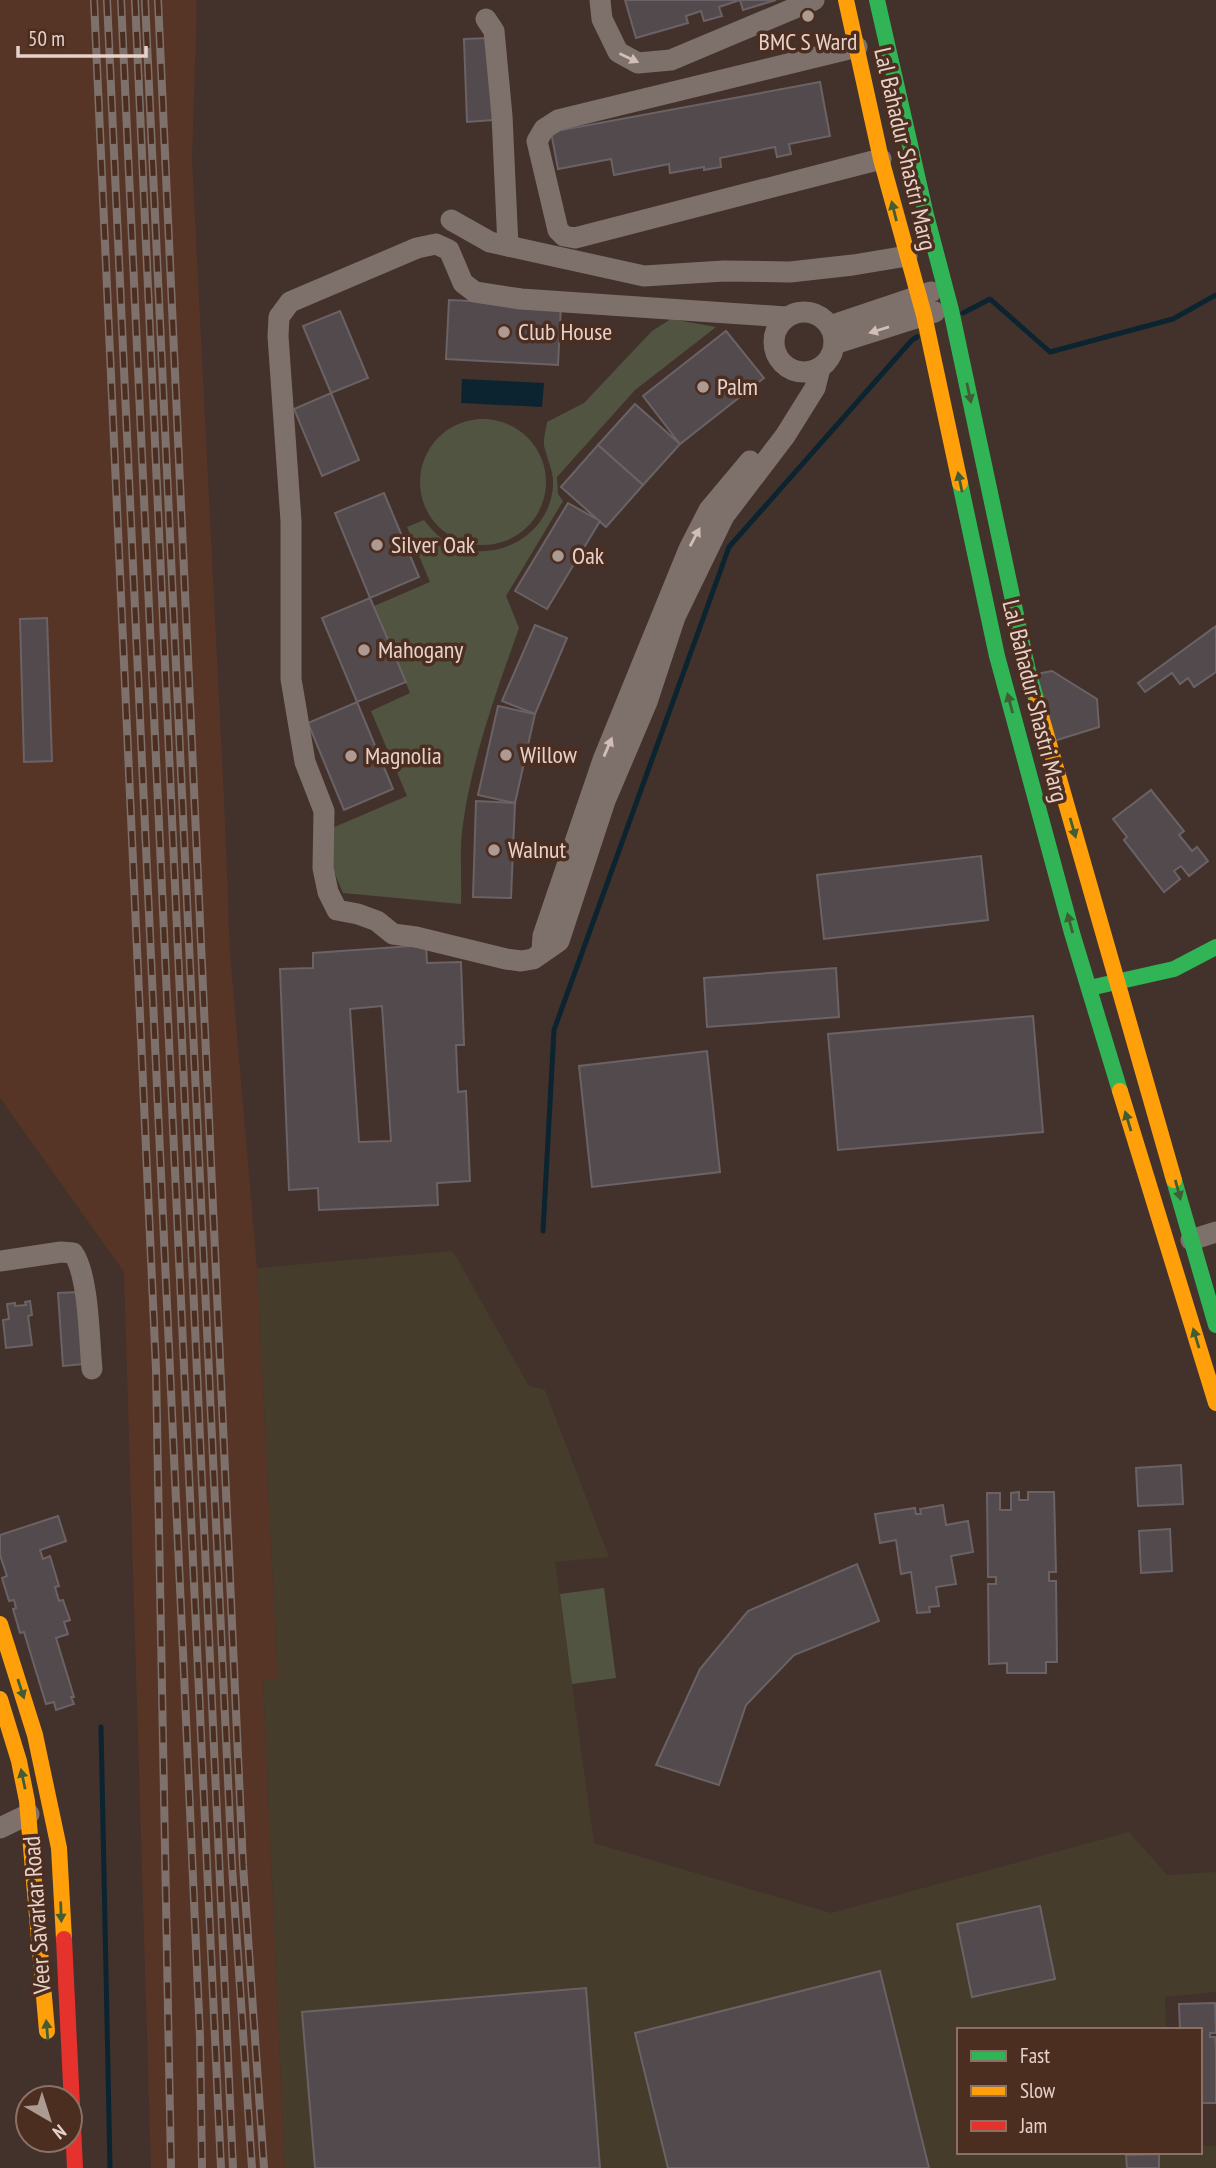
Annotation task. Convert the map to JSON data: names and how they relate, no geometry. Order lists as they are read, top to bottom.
{
  "streets": {
    "main road": ["Lal Bahadur Shastri Marg", "Veer Savarkar Road"]
  },
  "places": [
    "BMC S Ward",
    "Club House",
    "Palm",
    "Silver Oak",
    "Oak",
    "Mahogany",
    "Willow",
    "Magnolia",
    "Walnut"
  ],
  "legend": ["Fast", "Slow", "Jam"],
  "scale_bar": "50 m",
  "north": "bottom right"
}
